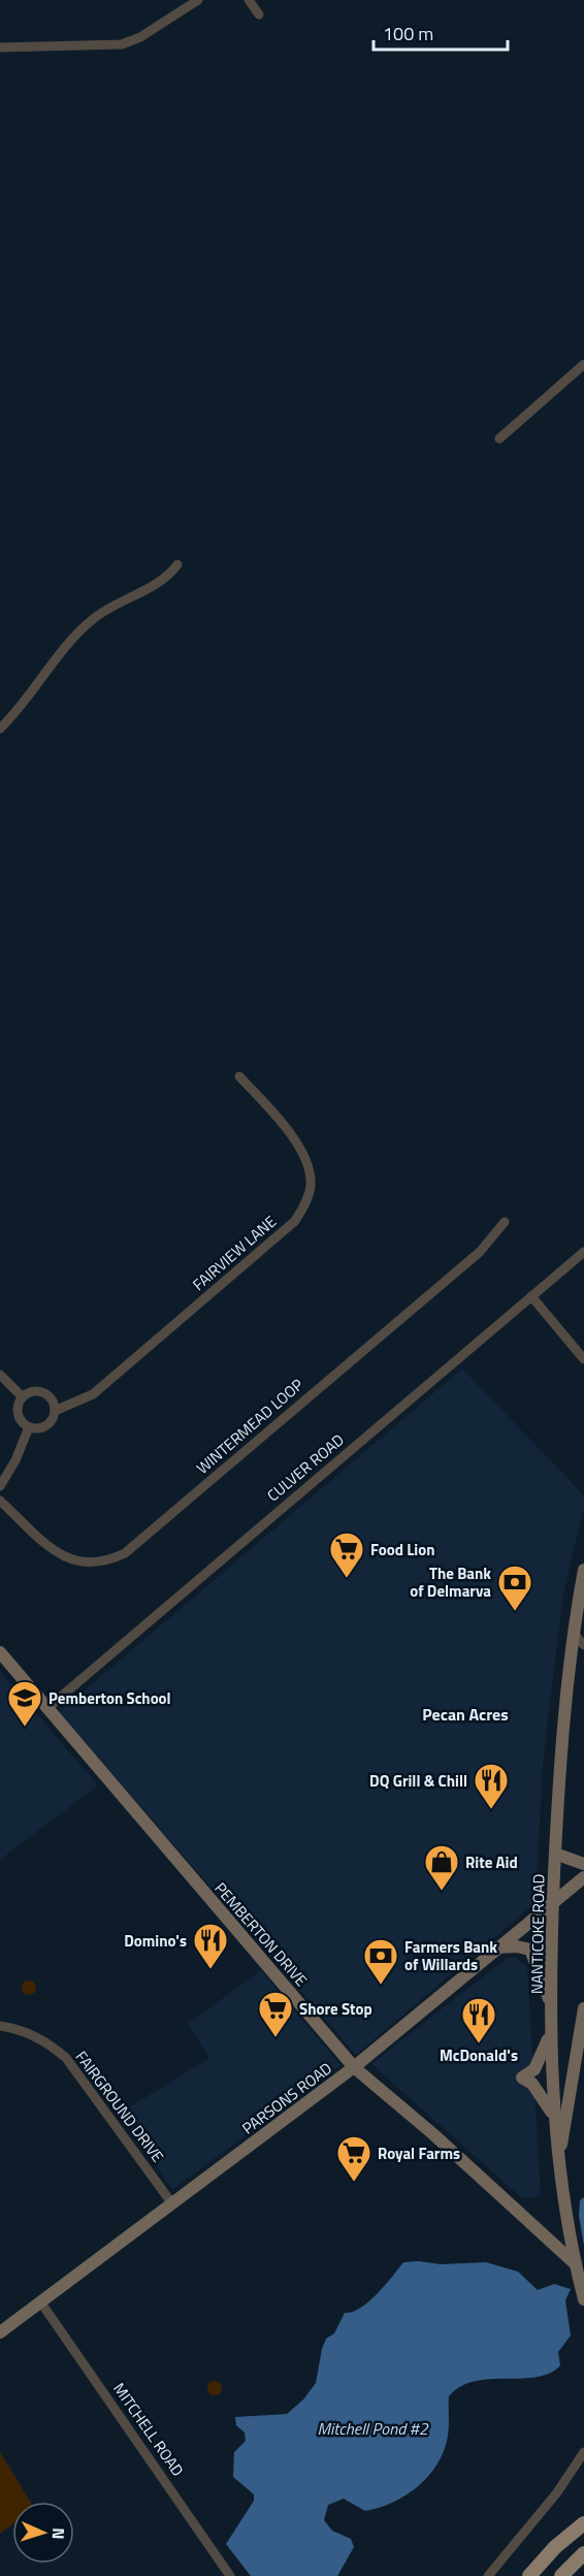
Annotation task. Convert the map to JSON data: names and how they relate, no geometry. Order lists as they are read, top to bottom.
{
  "streets": {
    "street": [
      "FAIRVIEW LANE",
      "WINTERMEAD LOOP",
      "CULVER ROAD",
      "PEMBERTON DRIVE",
      "NANTICOKE ROAD",
      "PARSONS ROAD",
      "FAIRGROUND DRIVE",
      "MITCHELL ROAD"
    ]
  },
  "crossings": [
    ["CULVER ROAD", "PEMBERTON DRIVE"],
    ["PEMBERTON DRIVE", "NANTICOKE ROAD"],
    ["PEMBERTON DRIVE", "PARSONS ROAD"],
    ["NANTICOKE ROAD", "PARSONS ROAD"],
    ["PARSONS ROAD", "FAIRGROUND DRIVE"],
    ["PARSONS ROAD", "MITCHELL ROAD"]
  ],
  "districts": ["Pecan Acres"],
  "water": ["Mitchell Pond #2"],
  "places": {
    "supermarket": ["Food Lion", "Shore Stop", "Royal Farms"],
    "bank": ["The Bank of Delmarva", "Farmers Bank of Willards"],
    "school or university": ["Pemberton School"],
    "restaurant": ["DQ Grill & Chill", "Domino's", "McDonald's"],
    "shop": ["Rite Aid"]
  },
  "scale_bar": "100 m",
  "north": "right"
}
